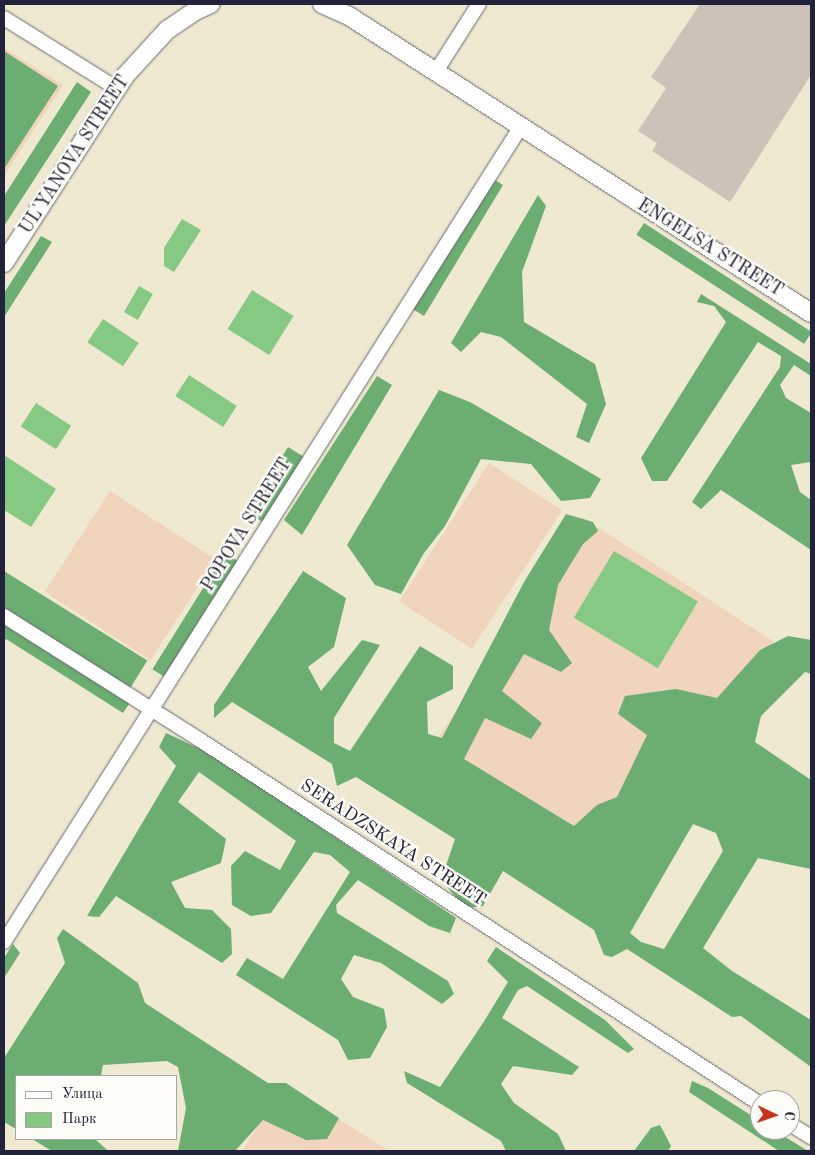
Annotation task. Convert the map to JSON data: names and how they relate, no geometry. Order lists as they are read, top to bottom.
{
  "streets": {
    "main road": ["UL'YANOVA STREET", "ENGELSA STREET"],
    "street": ["POPOVA STREET", "SERADZSKAYA STREET"]
  },
  "crossings": [
    ["ENGELSA STREET", "POPOVA STREET"],
    ["POPOVA STREET", "SERADZSKAYA STREET"]
  ],
  "legend": ["Улица", "Парк"],
  "north": "right"
}
